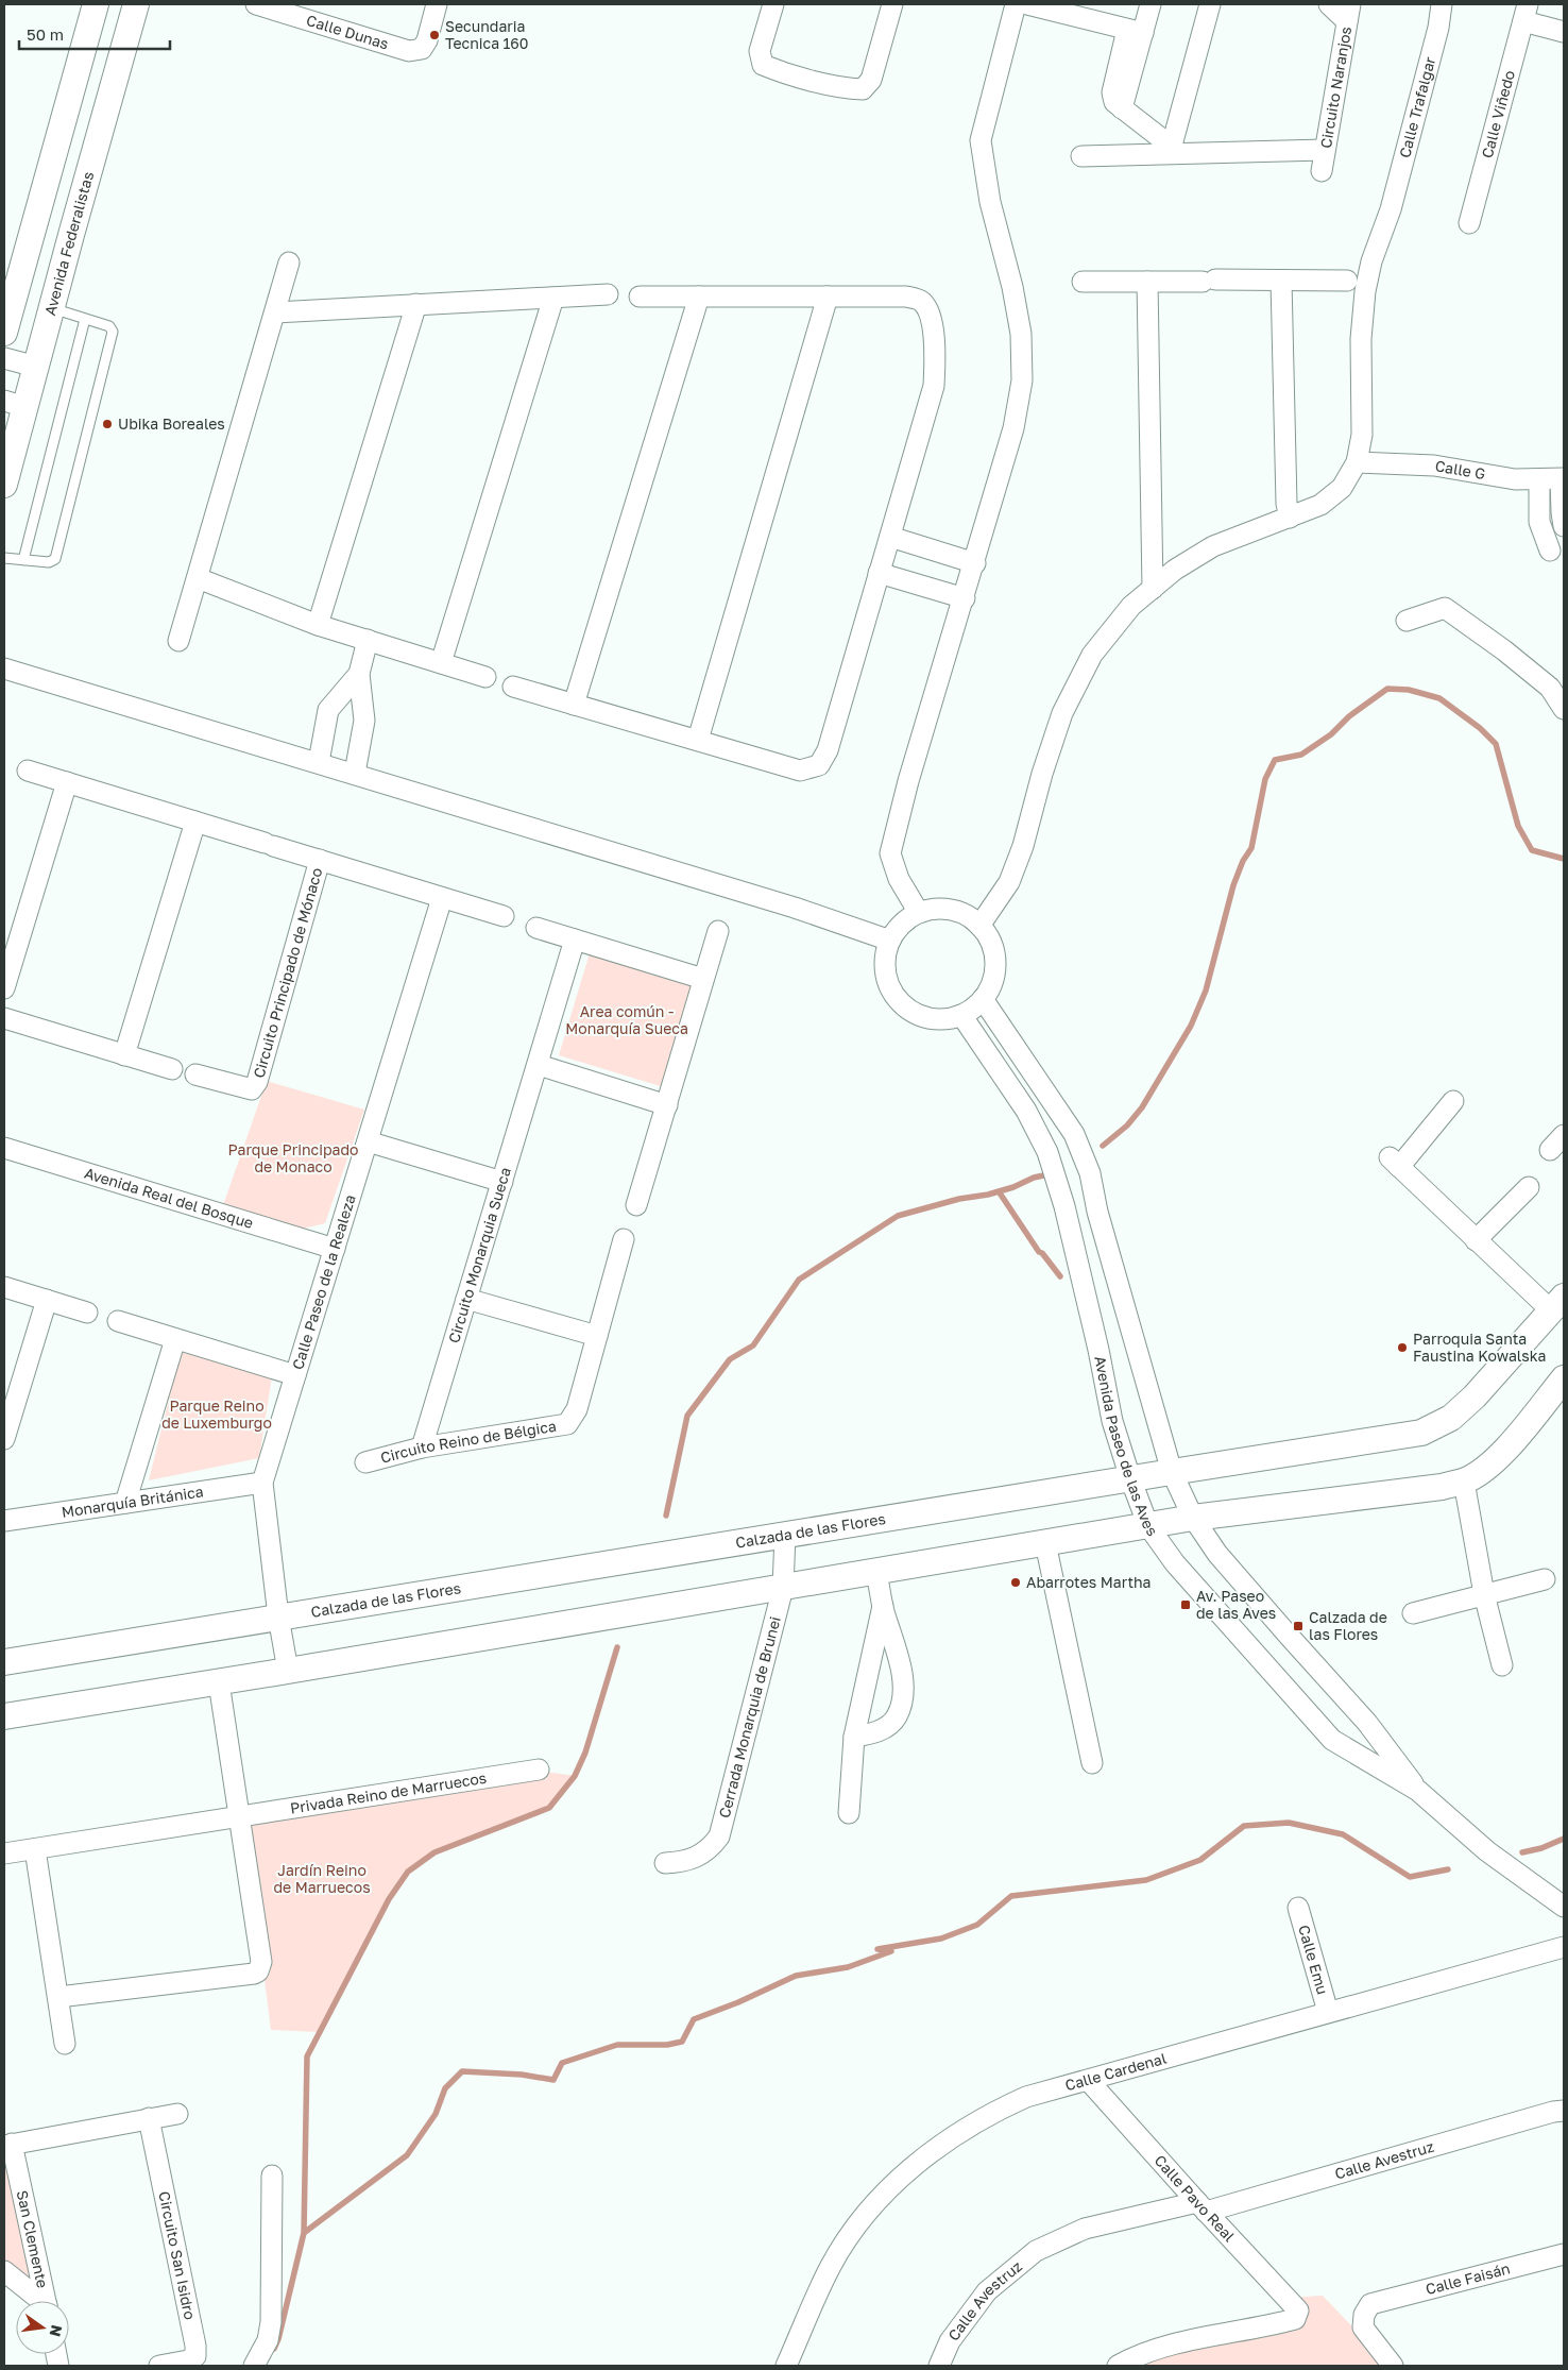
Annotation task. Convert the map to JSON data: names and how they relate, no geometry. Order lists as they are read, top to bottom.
{
  "streets": {
    "street": [
      "Calle Dunas",
      "Circuito Naranjos",
      "Calle Trafalgar",
      "Calle Viñedo",
      "Avenida Federalistas",
      "Calle G",
      "Circuito Principado de Mónaco",
      "Avenida Real del Bosque",
      "Circuito Monarquia Sueca",
      "Calle Paseo de la Realeza",
      "Circuito Reino de Bélgica",
      "Avenida Paseo de las Aves",
      "Monarquía Británica",
      "Calzada de las Flores",
      "Cerrada Monarquia de Brunei",
      "Privada Reino de Marruecos",
      "Calle Emu",
      "Calle Cardenal",
      "Calle Avestruz",
      "Calle Pavo Real",
      "San Clemente",
      "Circuito San Isidro",
      "Calle Faisán"
    ]
  },
  "crossings": [
    ["Calle Trafalgar", "Calle G"],
    ["Calle Trafalgar", "Avenida Paseo de las Aves"],
    ["Circuito Principado de Mónaco", "Calle Paseo de la Realeza"],
    ["Avenida Real del Bosque", "Calle Paseo de la Realeza"],
    ["Circuito Monarquia Sueca", "Circuito Reino de Bélgica"],
    ["Calle Paseo de la Realeza", "Monarquía Británica"],
    ["Calle Paseo de la Realeza", "Calzada de las Flores"],
    ["Avenida Paseo de las Aves", "Calzada de las Flores"],
    ["Calzada de las Flores", "Cerrada Monarquia de Brunei"],
    ["Calle Emu", "Calle Cardenal"],
    ["Calle Cardenal", "Calle Pavo Real"],
    ["Calle Avestruz", "Calle Pavo Real"]
  ],
  "parks": [
    "Area común - Monarquía Sueca",
    "Parque Principado de Monaco",
    "Parque Reino de Luxemburgo",
    "Jardín Reino de Marruecos"
  ],
  "places": {
    "other": [
      "Secundaria Tecnica 160",
      "Ubika Boreales",
      "Parroquia Santa Faustina Kowalska",
      "Abarrotes Martha"
    ],
    "transit": ["Av. Paseo de las Aves", "Calzada de las Flores"]
  },
  "scale_bar": "50 m",
  "north": "right"
}
